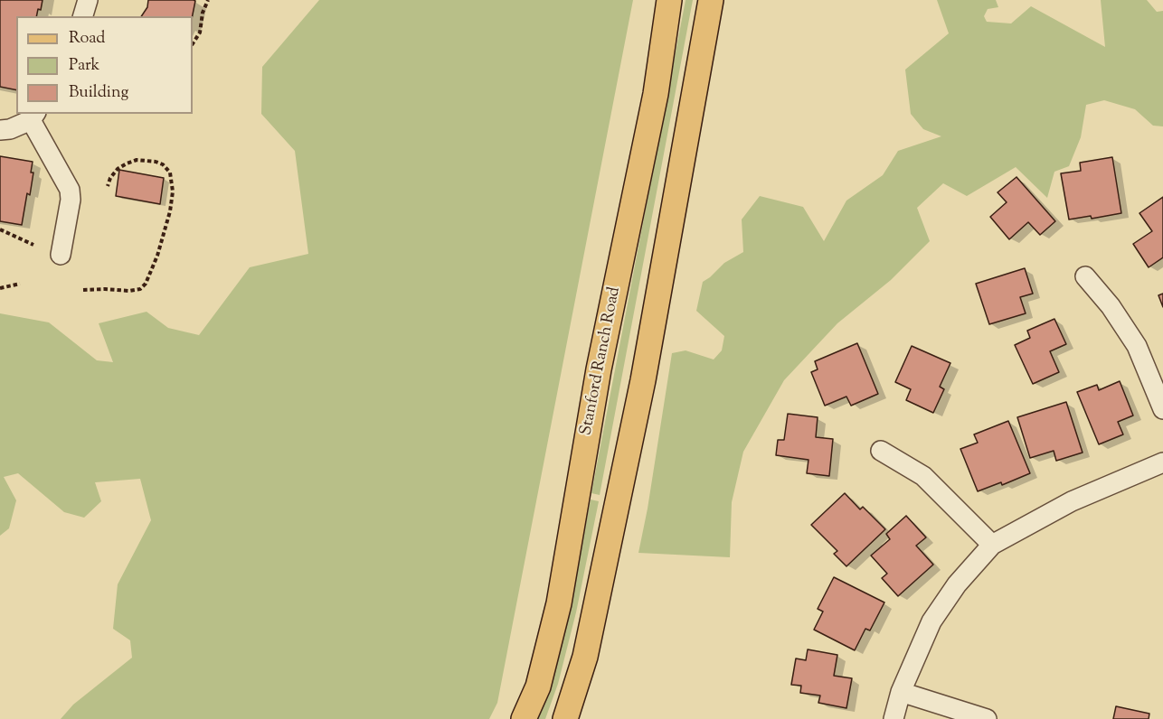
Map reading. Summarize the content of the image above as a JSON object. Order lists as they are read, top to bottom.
{
  "streets": {
    "main road": ["Stanford Ranch Road"]
  },
  "legend": ["Road", "Park", "Building"]
}
